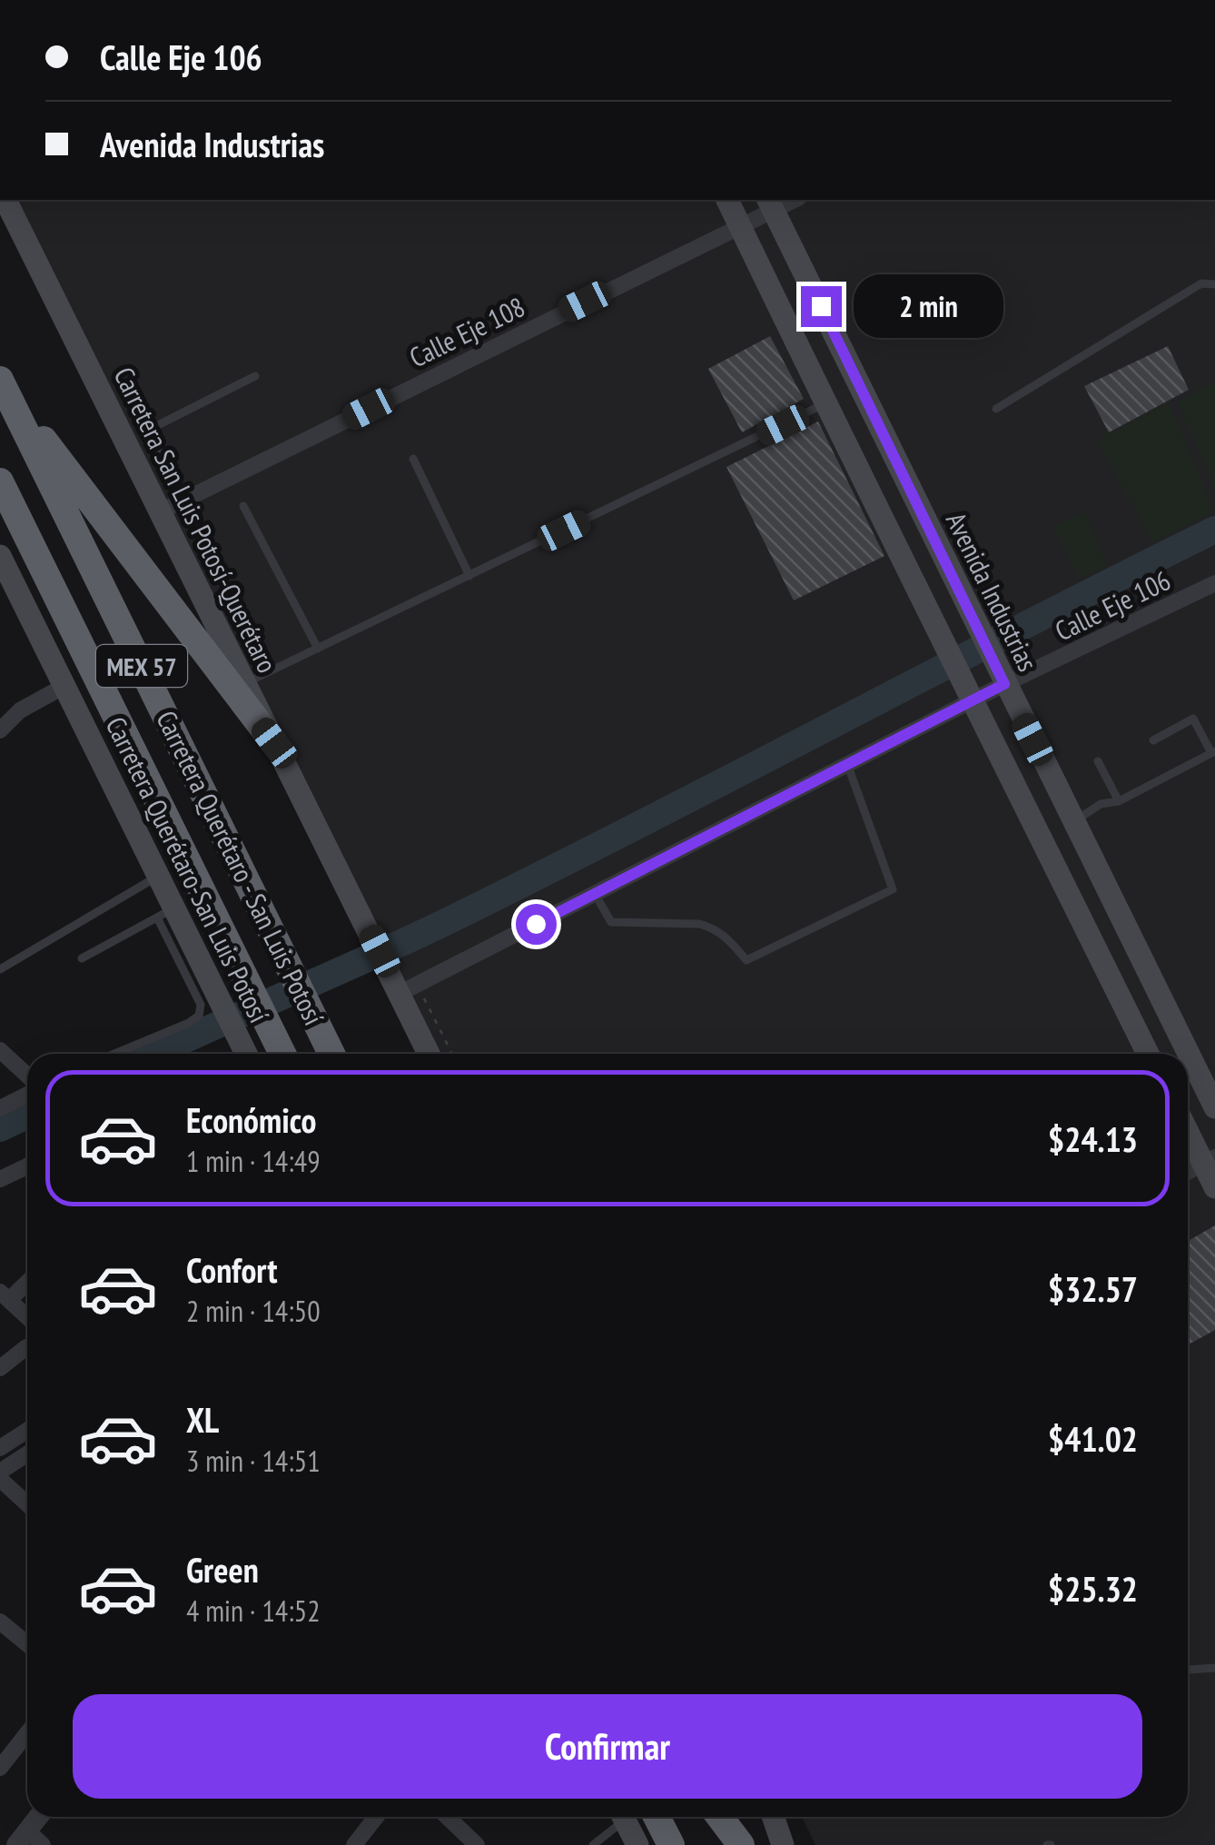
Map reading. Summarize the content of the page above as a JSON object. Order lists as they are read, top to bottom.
{
  "streets": {
    "highway": ["MEX 57", "Carretera Querétaro - San Luis Potosí"],
    "main road": ["Carretera San Luis Potosí-Querétaro", "Avenida Industrias", "Carretera Querétaro-San Luis Potosí"],
    "street": ["Calle Eje 108", "Calle Eje 106"]
  },
  "crossings": [
    ["Calle Eje 108", "Carretera San Luis Potosí-Querétaro"],
    ["Calle Eje 108", "Avenida Industrias"],
    ["Carretera San Luis Potosí-Querétaro", "Calle Eje 106"],
    ["Avenida Industrias", "Calle Eje 106"]
  ],
  "page": {
    "banner": ["Calle Eje 106", "Avenida Industrias"],
    "bubble": "2 min",
    "list": [
      {
        "name": "Económico",
        "note": "1 min · 14:49",
        "value": "$24.13"
      },
      {
        "name": "Confort",
        "note": "2 min · 14:50",
        "value": "$32.57"
      },
      {
        "name": "XL",
        "note": "3 min · 14:51",
        "value": "$41.02"
      },
      {
        "name": "Green",
        "note": "4 min · 14:52",
        "value": "$25.32"
      }
    ],
    "buttons": "Confirmar"
  }
}
